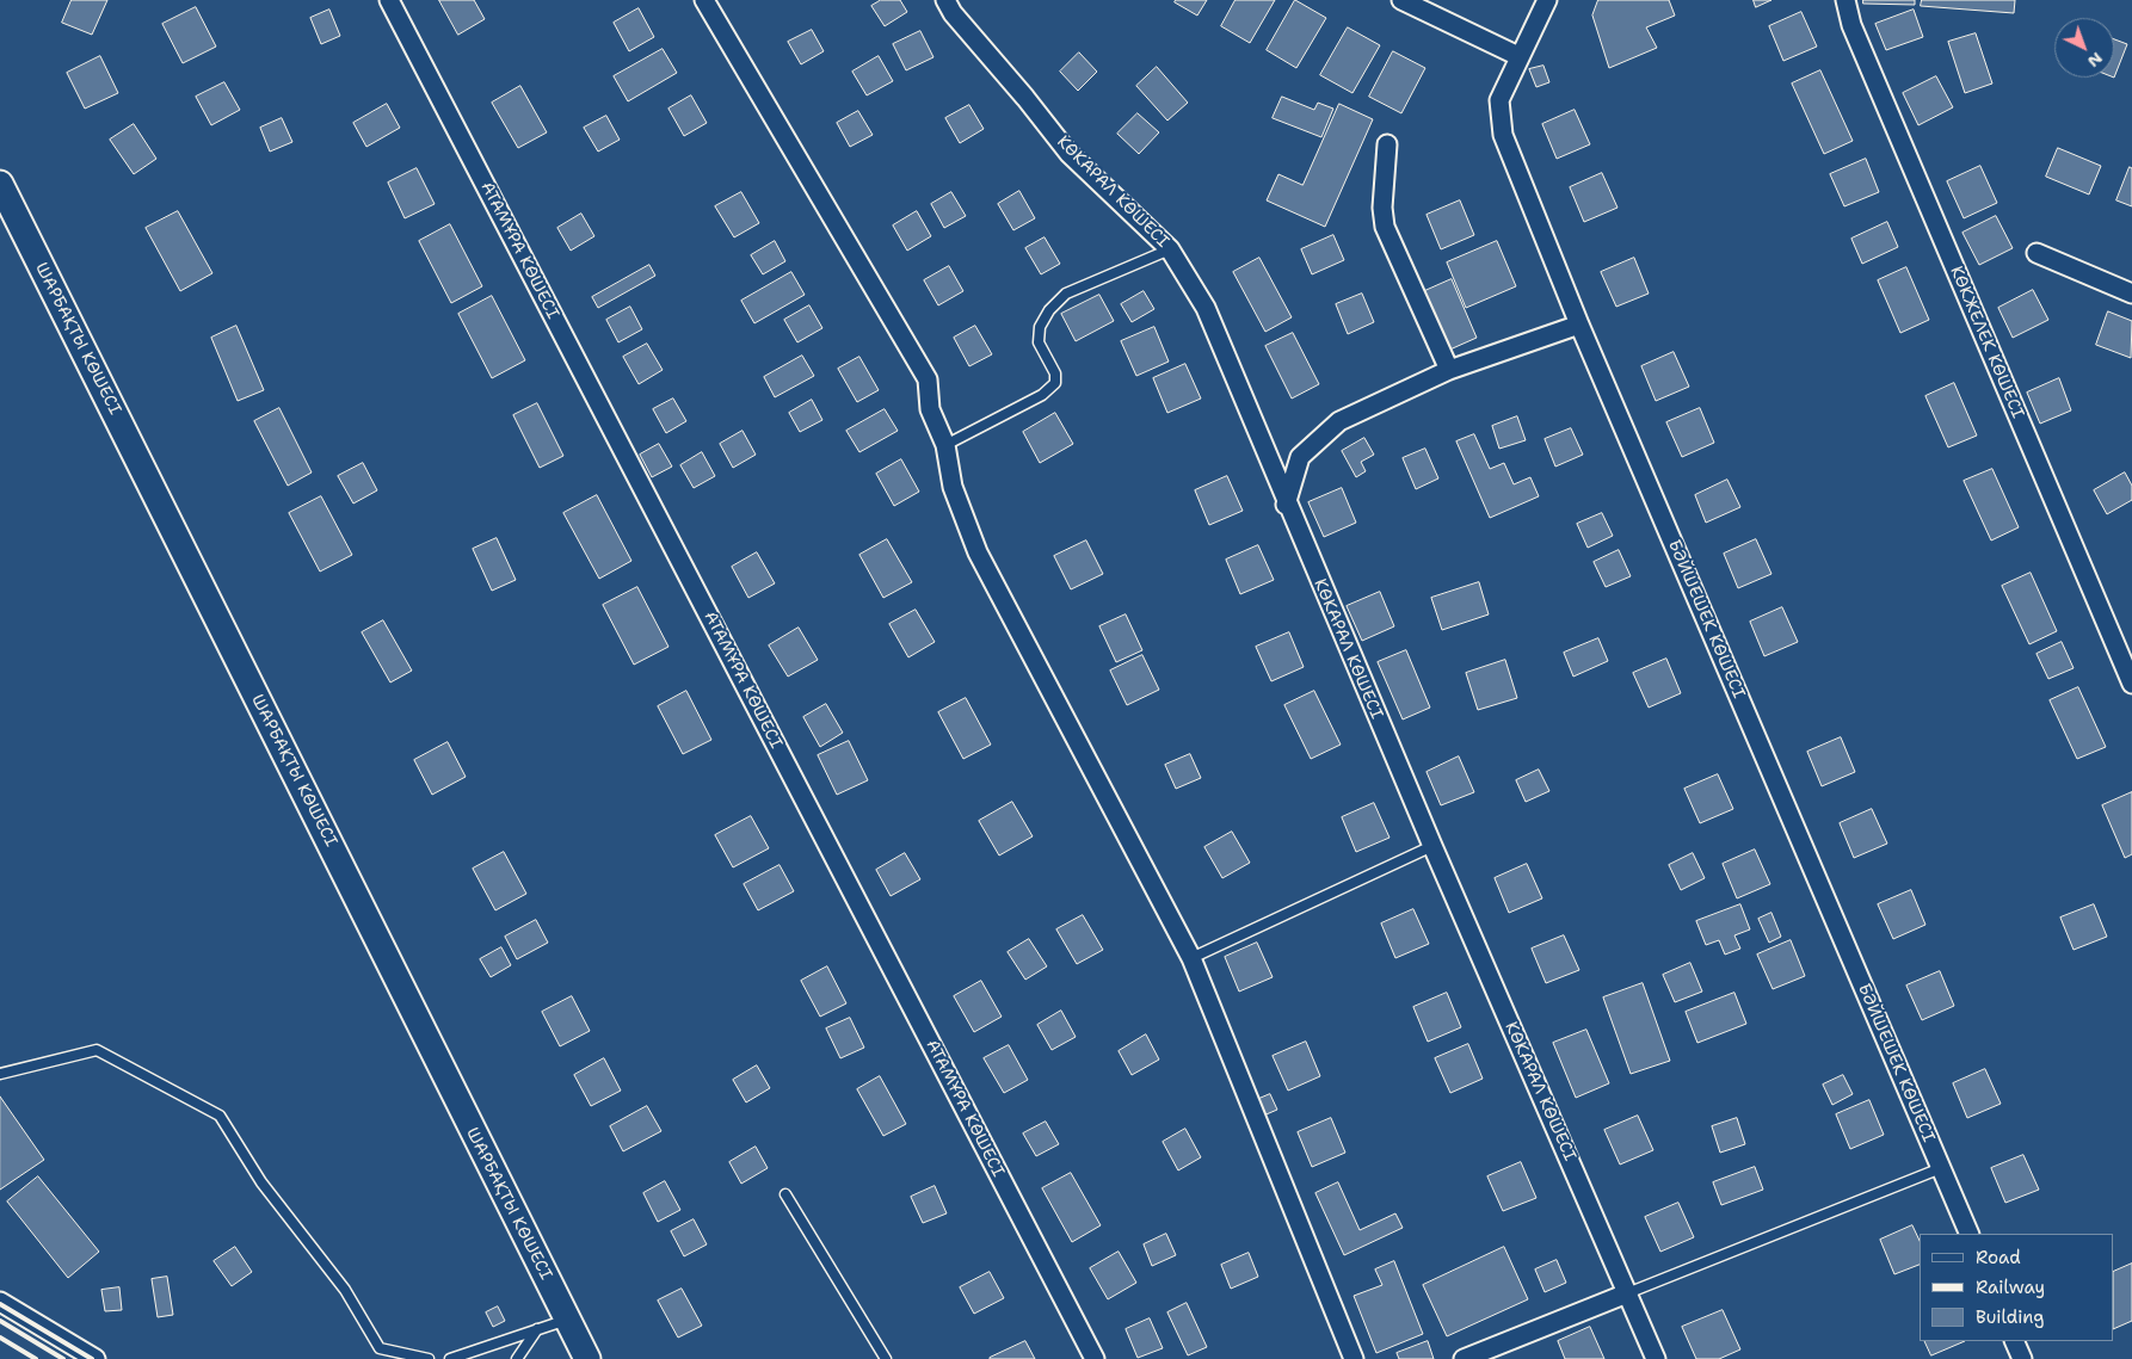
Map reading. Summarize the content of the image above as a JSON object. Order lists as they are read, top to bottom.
{
  "streets": {
    "street": [
      "КӨКАРАЛ КӨШЕСІ",
      "АТАМҰРА КӨШЕСІ",
      "ШАРБАҚТЫ КӨШЕСІ",
      "КӨКЖЕЛЕК КӨШЕСІ",
      "БӘЙШЕШЕК КӨШЕСІ"
    ]
  },
  "legend": ["Road", "Railway", "Building"],
  "north": "bottom right"
}
